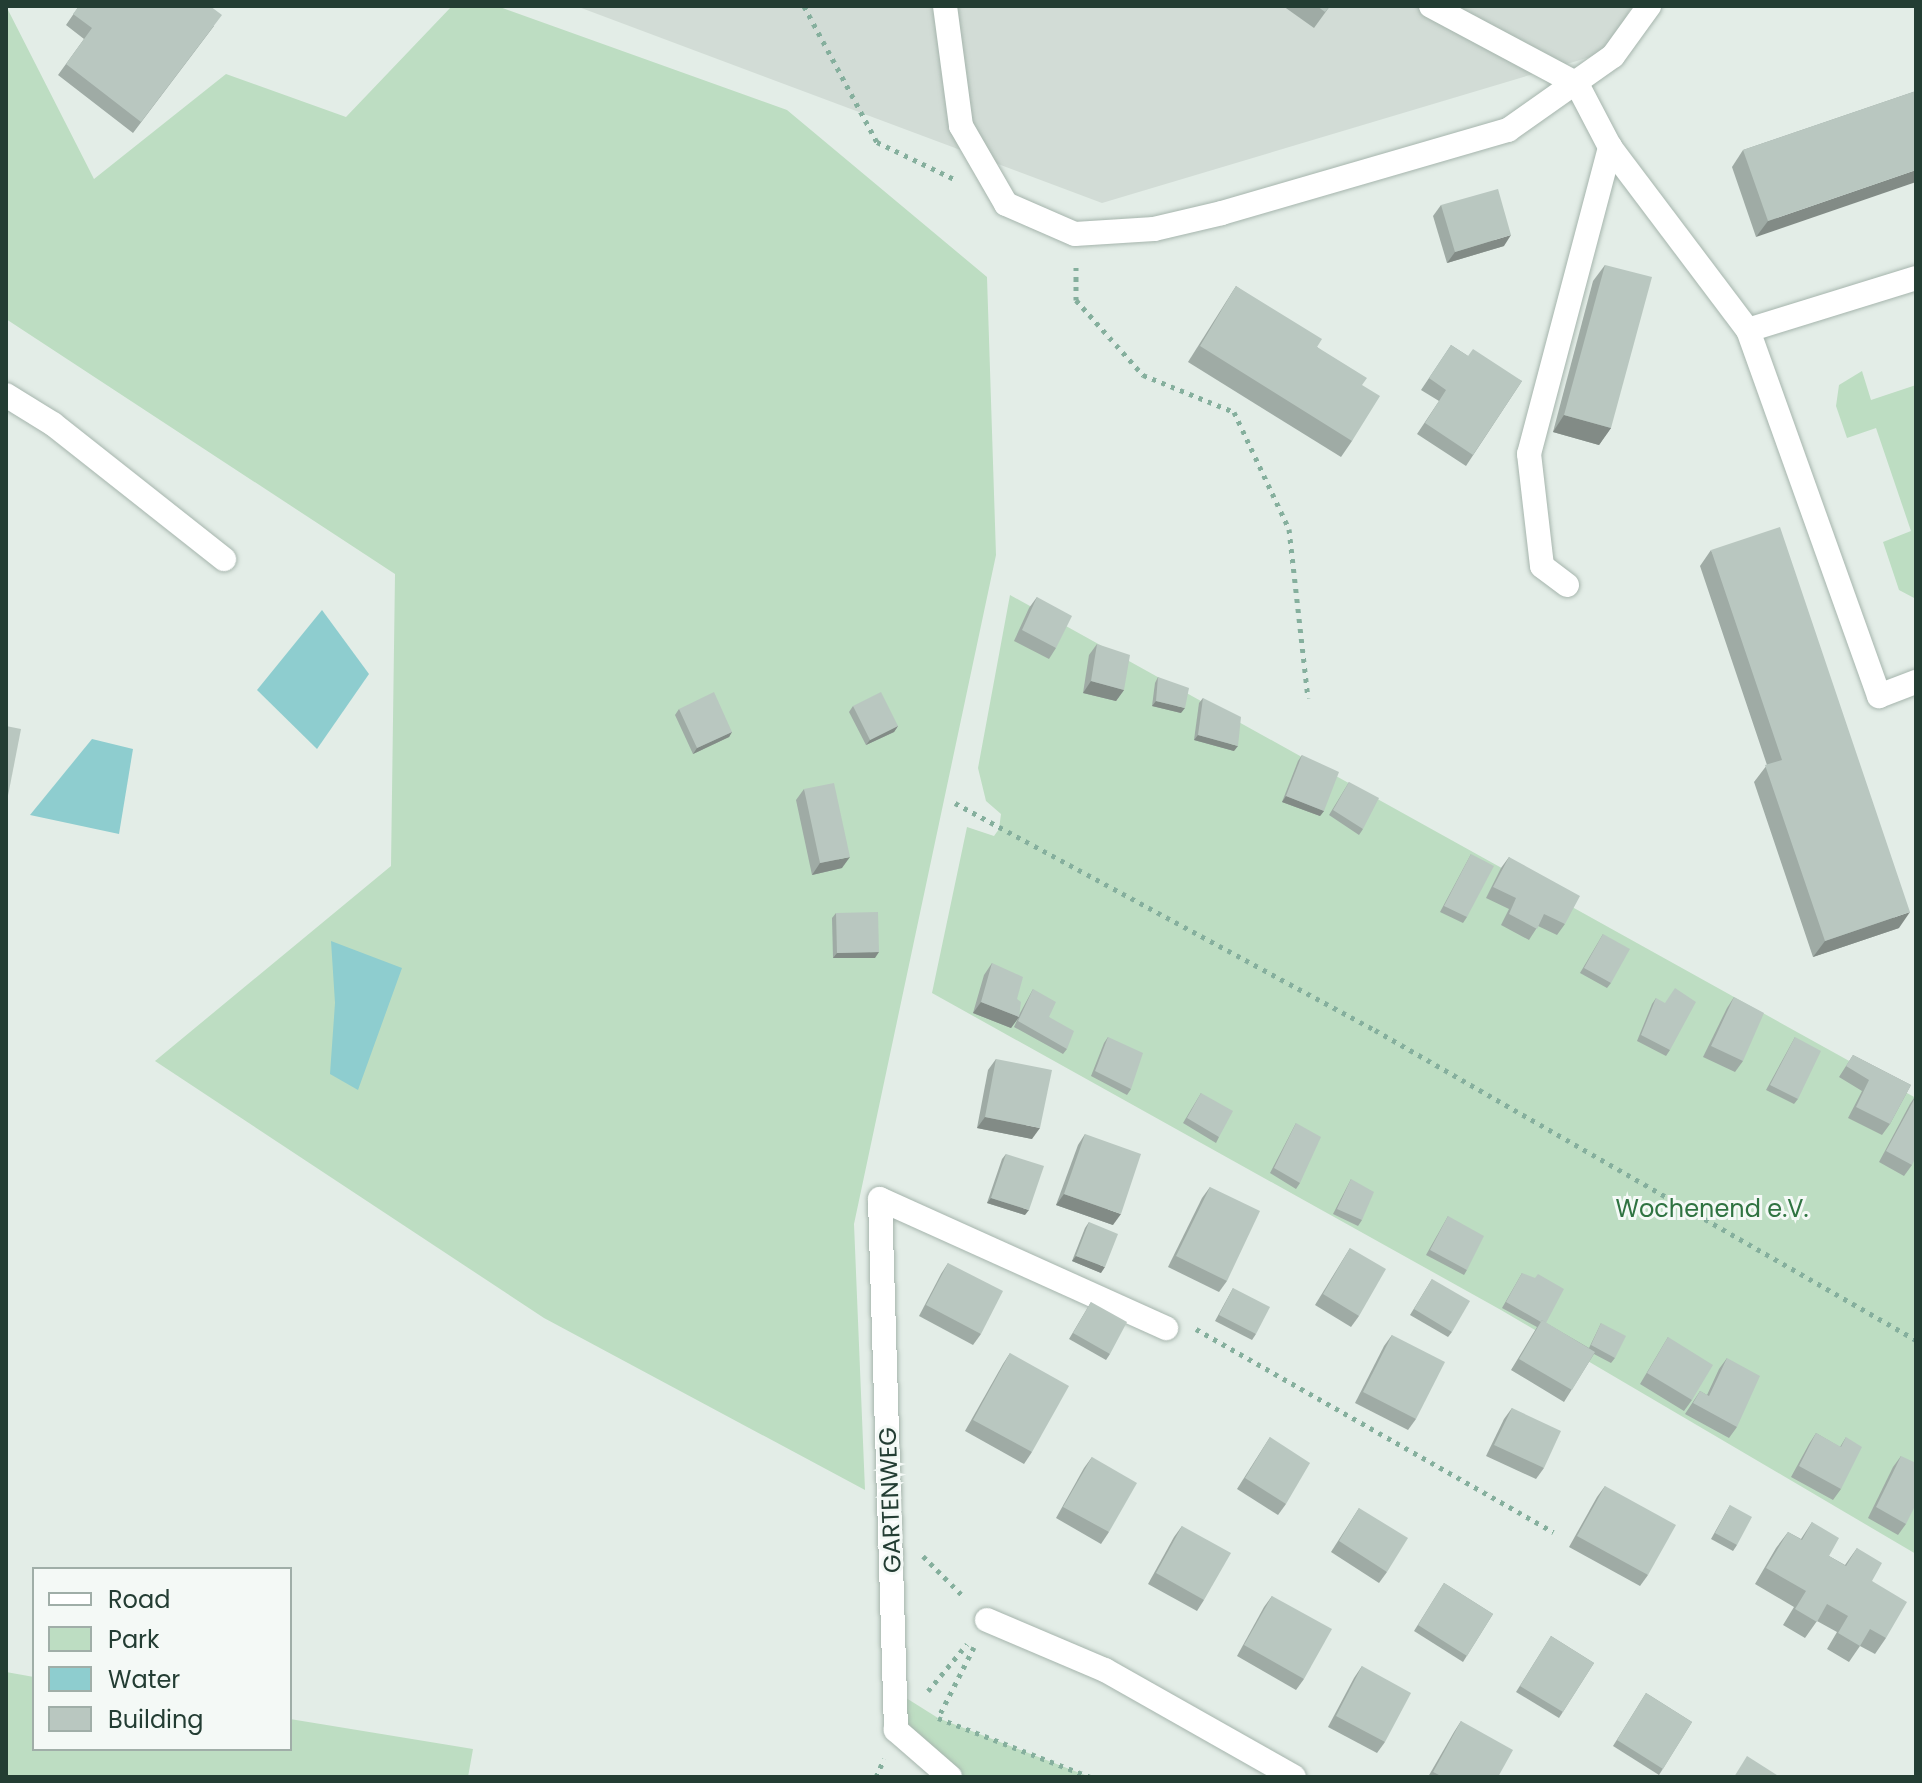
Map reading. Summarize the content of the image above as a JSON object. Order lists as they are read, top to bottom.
{
  "streets": {
    "street": ["GARTENWEG"]
  },
  "parks": ["Wochenend e.V."],
  "legend": [
    "Road",
    "Park",
    "Water",
    "Building"
  ]
}
